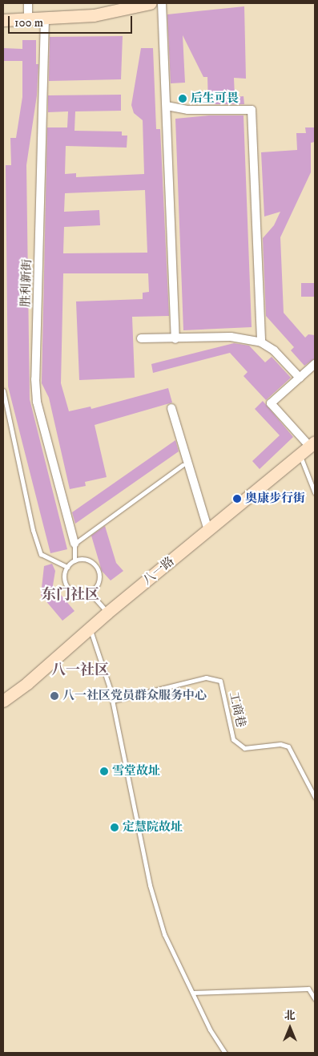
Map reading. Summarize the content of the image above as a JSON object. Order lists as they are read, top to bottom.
{
  "streets": {
    "main road": ["八一路"],
    "street": ["胜利新街"],
    "lane": ["工商巷"]
  },
  "districts": ["东门社区", "八一社区"],
  "places": [
    "后生可畏",
    "奥康步行街",
    "八一社区党员群众服务中心",
    "雪堂故址",
    "定慧院故址"
  ],
  "scale_bar": "100 m",
  "north": "top"
}
